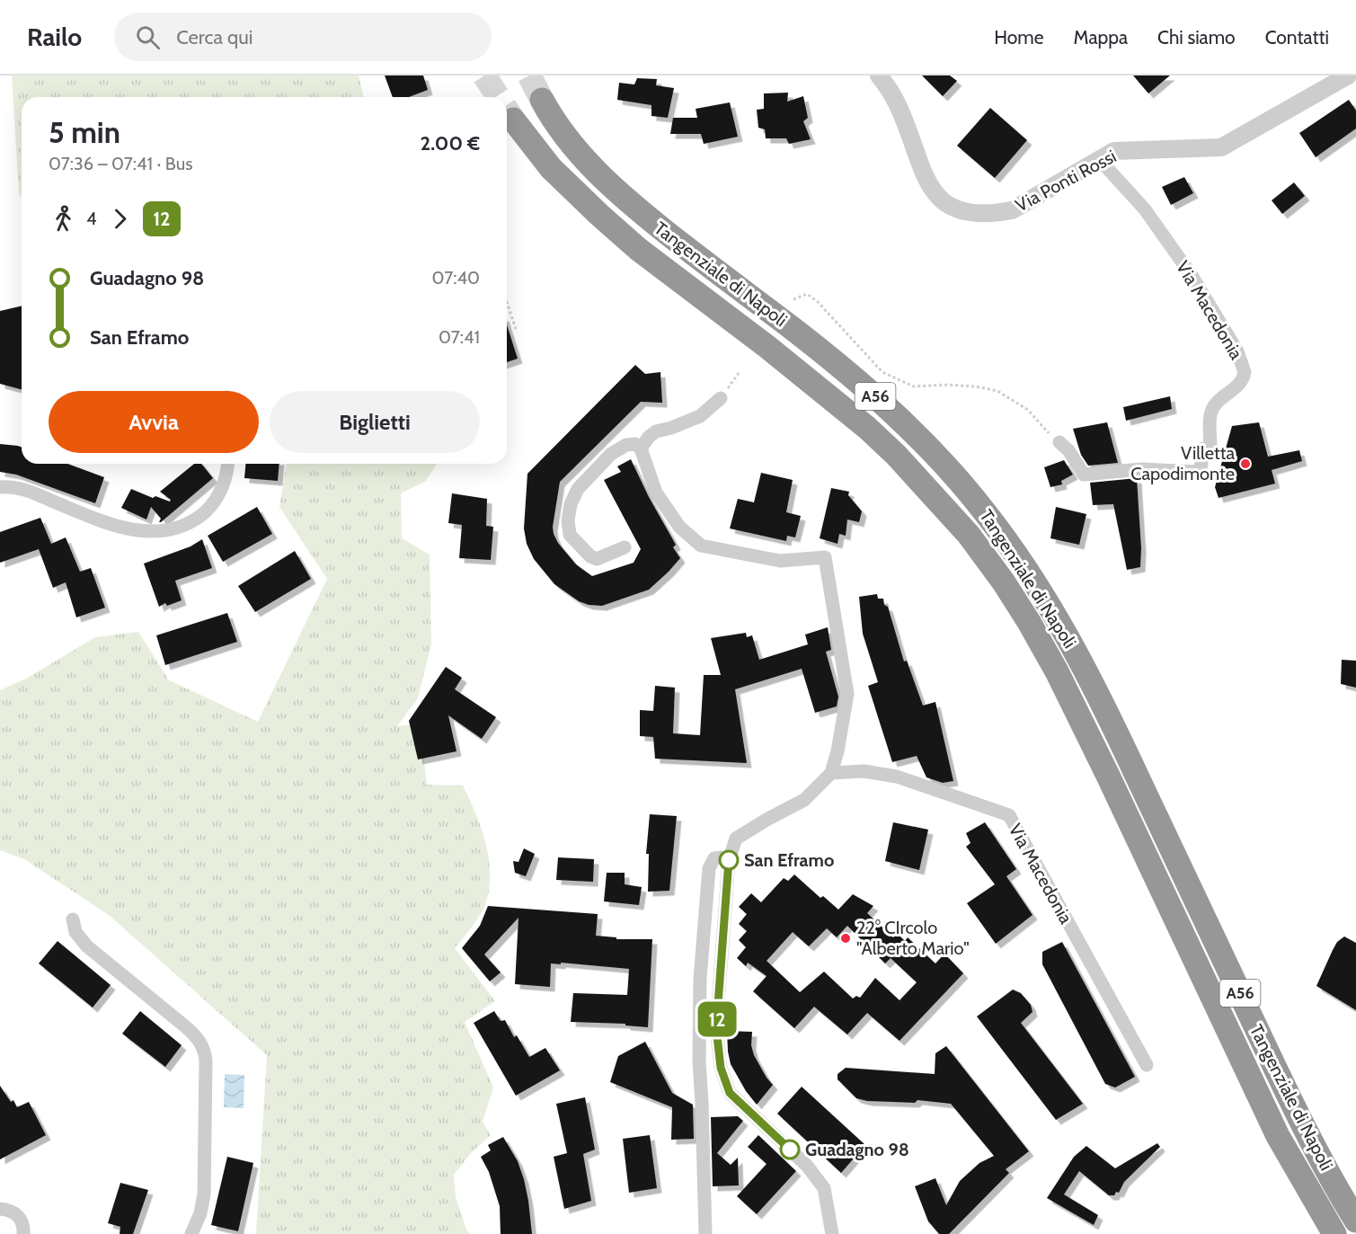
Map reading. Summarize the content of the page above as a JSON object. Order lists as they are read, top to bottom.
{
  "streets": {
    "highway": ["Tangenziale di Napoli", "A56"],
    "street": ["Via Ponti Rossi", "Via Macedonia"]
  },
  "crossings": [
    ["Via Ponti Rossi", "Via Macedonia"]
  ],
  "places": [
    "Villetta Capodimonte",
    "San Eframo",
    "22° CIrcolo \"Alberto Mario\"",
    "Guadagno 98"
  ],
  "lines": ["bus line 12"],
  "page": {
    "header": "Railo",
    "search": "Cerca qui",
    "nav": [
      "Home",
      "Mappa",
      "Chi siamo",
      "Contatti"
    ],
    "on_map": "12",
    "heading": ["5 min", "07:36 – 07:41 · Bus", "2.00 €"],
    "legs": ["4", "12"],
    "list": [
      {
        "name": "Guadagno 98",
        "value": "07:40"
      },
      {
        "name": "San Eframo",
        "value": "07:41"
      }
    ],
    "buttons": ["Avvia", "Biglietti"]
  }
}
